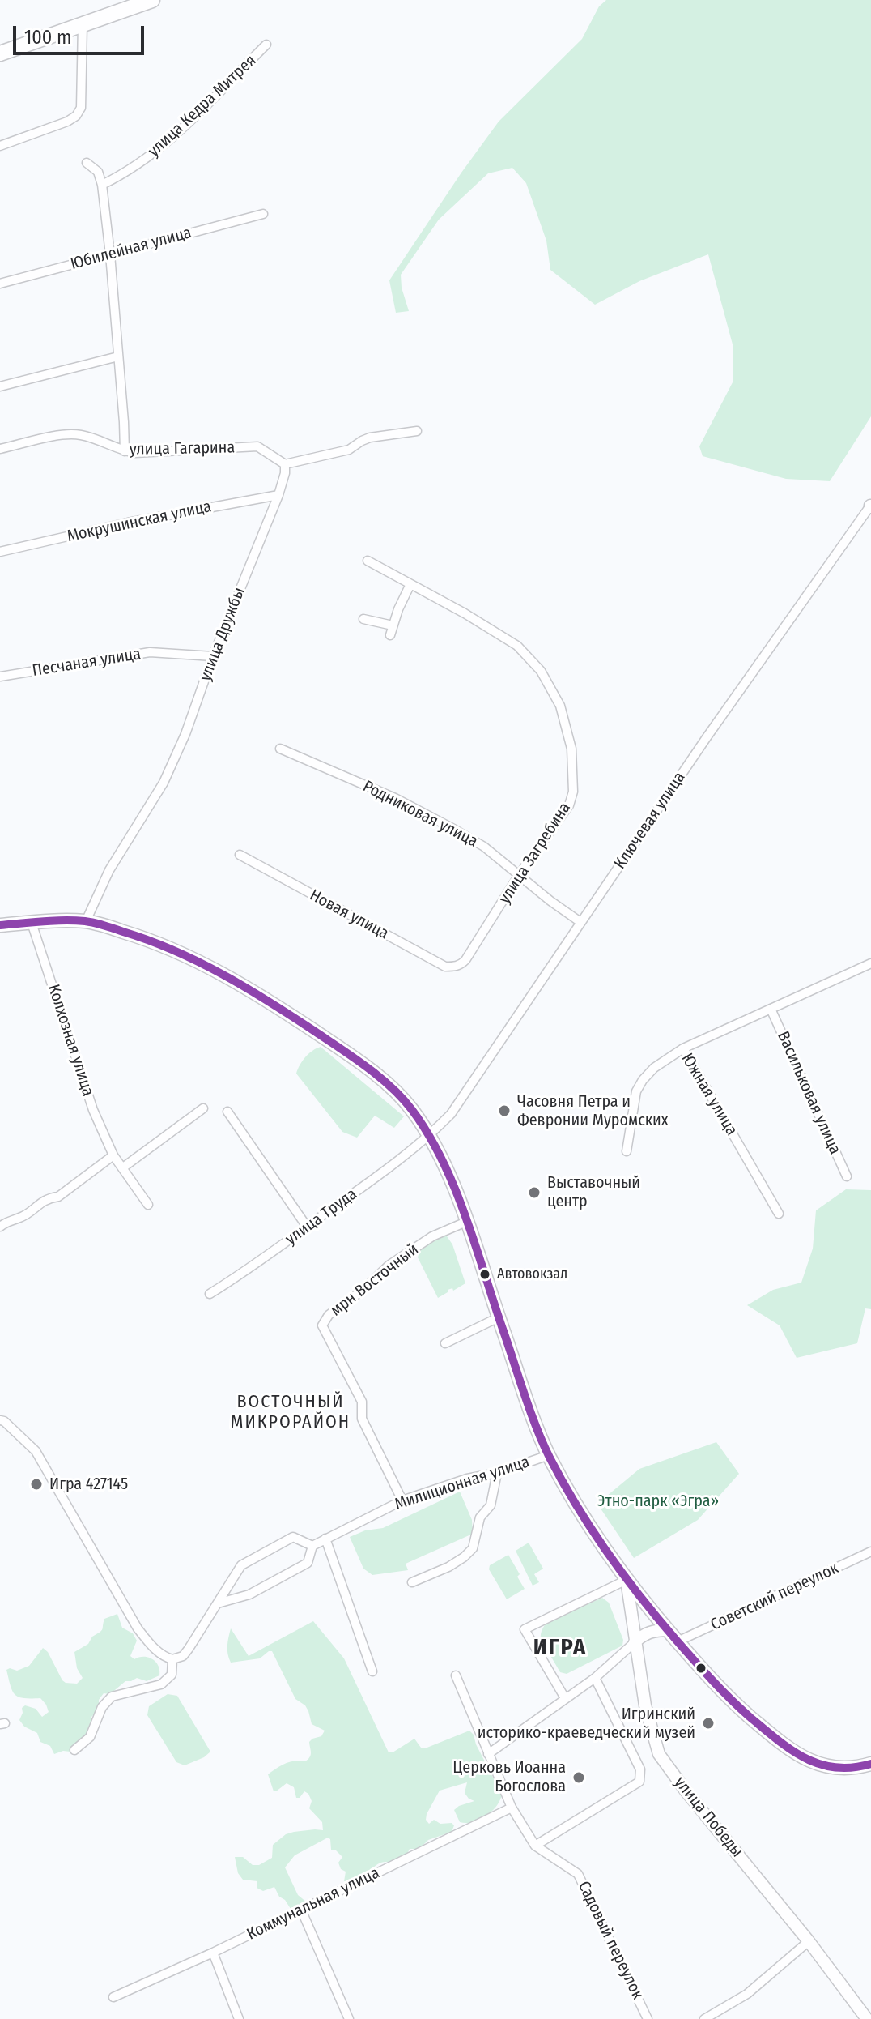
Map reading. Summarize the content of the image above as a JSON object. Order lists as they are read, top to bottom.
{
  "streets": {
    "main road": ["улица Победы"],
    "street": [
      "улица Кедра Митрея",
      "Юбилейная улица",
      "улица Гагарина",
      "Мокрушинская улица",
      "улица Дружбы",
      "Песчаная улица",
      "Родниковая улица",
      "Ключевая улица",
      "улица Загребина",
      "Новая улица",
      "Колхозная улица",
      "Васильковая улица",
      "Южная улица",
      "улица Труда",
      "мрн Восточный",
      "Милиционная улица",
      "Советский переулок",
      "Коммунальная улица",
      "Садовый переулок"
    ]
  },
  "crossings": [
    ["улица Гагарина", "улица Дружбы"],
    ["Мокрушинская улица", "улица Дружбы"],
    ["улица Дружбы", "Песчаная улица"],
    ["Родниковая улица", "Ключевая улица"],
    ["Родниковая улица", "улица Загребина"],
    ["Ключевая улица", "улица Труда"],
    ["улица Загребина", "Новая улица"],
    ["мрн Восточный", "Милиционная улица"]
  ],
  "districts": ["ВОСТОЧНЫЙ МИКРОРАЙОН", "ИГРА"],
  "parks": ["Этно-парк «Эгра»"],
  "places": [
    "Часовня Петра и Февронии Муромских",
    "Выставочный центр",
    "Автовокзал",
    "Игра 427145",
    "Игринский историко-краеведческий музей",
    "Церковь Иоанна Богослова"
  ],
  "scale_bar": "100 m"
}
